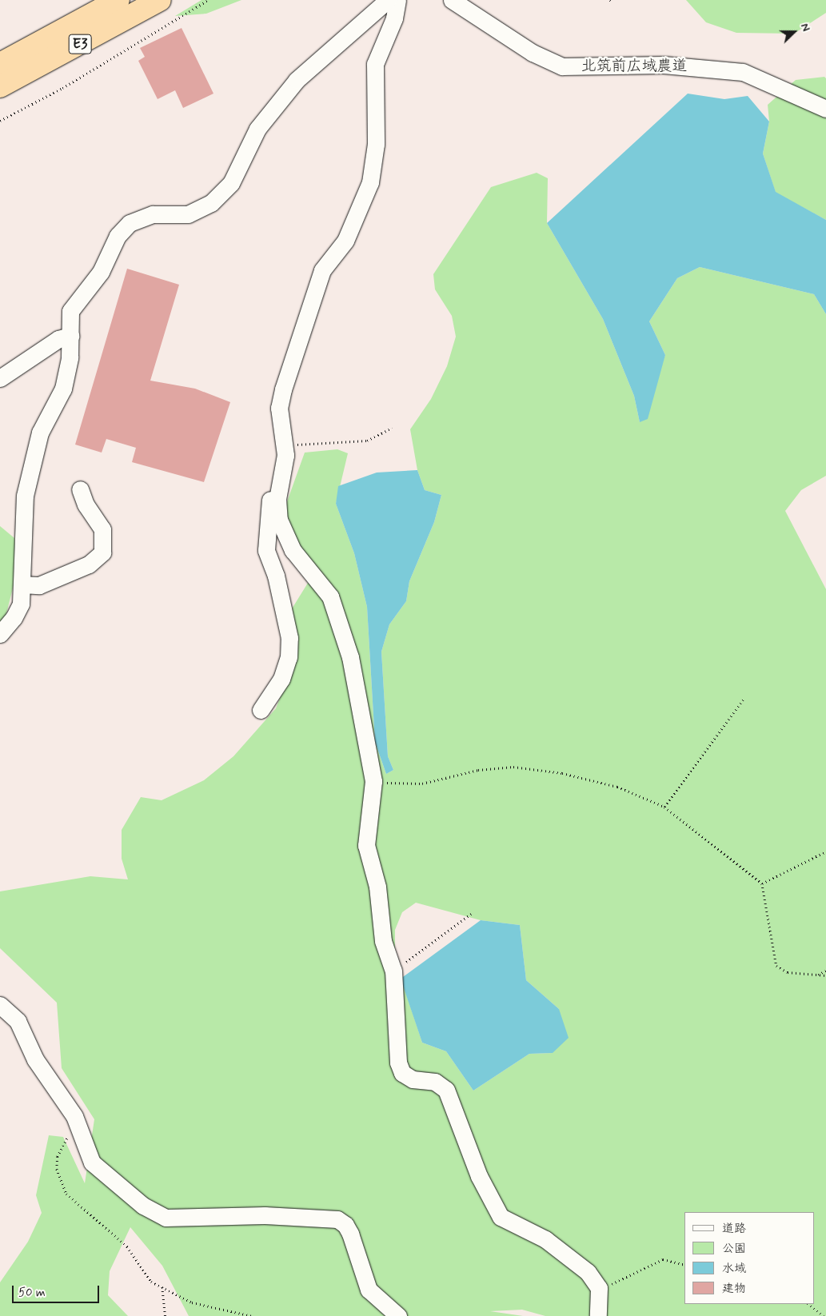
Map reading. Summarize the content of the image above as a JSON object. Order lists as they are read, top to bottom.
{
  "streets": {
    "highway": ["E3"],
    "street": ["北筑前広域農道"]
  },
  "legend": [
    "道路",
    "公園",
    "水域",
    "建物"
  ],
  "scale_bar": "50 m",
  "north": "right"
}
